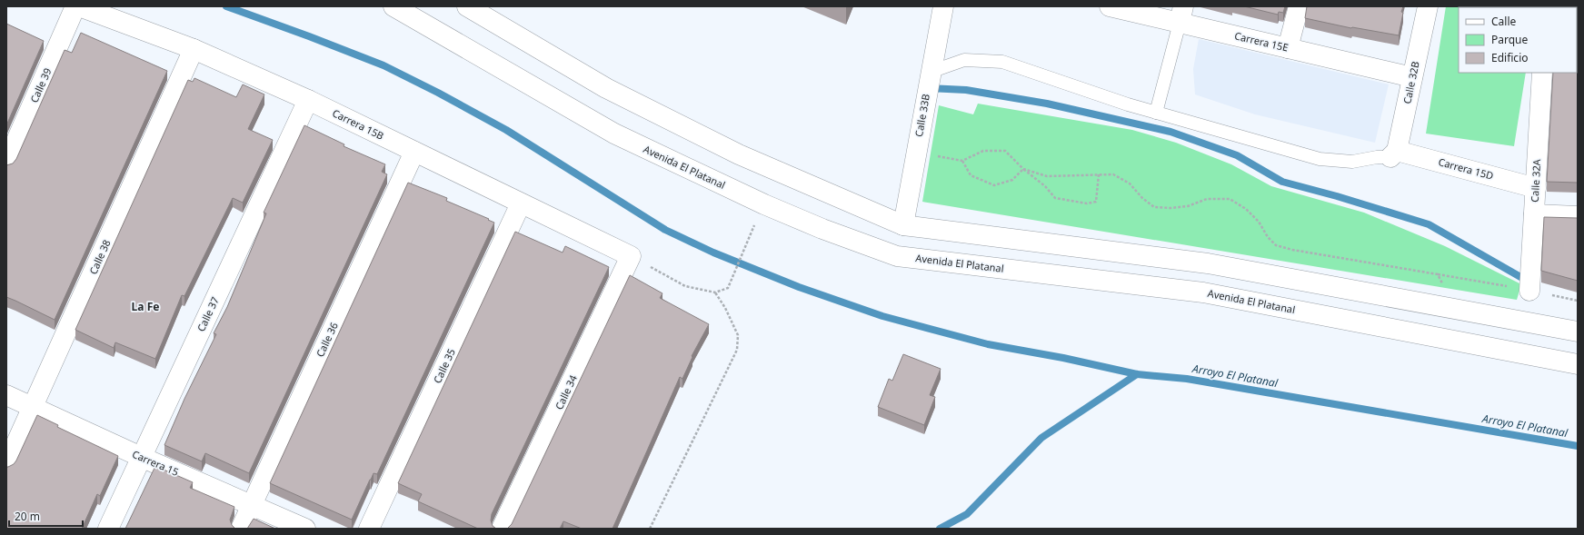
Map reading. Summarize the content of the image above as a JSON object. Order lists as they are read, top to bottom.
{
  "streets": {
    "street": [
      "Carrera 15E",
      "Calle 32B",
      "Calle 39",
      "Calle 33B",
      "Carrera 15B",
      "Avenida El Platanal",
      "Carrera 15D",
      "Calle 32A",
      "Calle 38",
      "Calle 37",
      "Calle 36",
      "Calle 35",
      "Calle 34",
      "Carrera 15"
    ]
  },
  "crossings": [
    ["Carrera 15E", "Calle 32B"],
    ["Calle 32B", "Carrera 15D"],
    ["Carrera 15B", "Calle 38"],
    ["Carrera 15B", "Calle 37"],
    ["Carrera 15B", "Calle 36"],
    ["Carrera 15B", "Calle 35"],
    ["Carrera 15B", "Calle 34"],
    ["Carrera 15D", "Calle 32A"],
    ["Calle 38", "Carrera 15"],
    ["Calle 37", "Carrera 15"],
    ["Calle 36", "Carrera 15"]
  ],
  "districts": ["La Fe"],
  "water": ["Arroyo El Platanal"],
  "legend": ["Calle", "Parque", "Edificio"],
  "scale_bar": "20 m"
}
